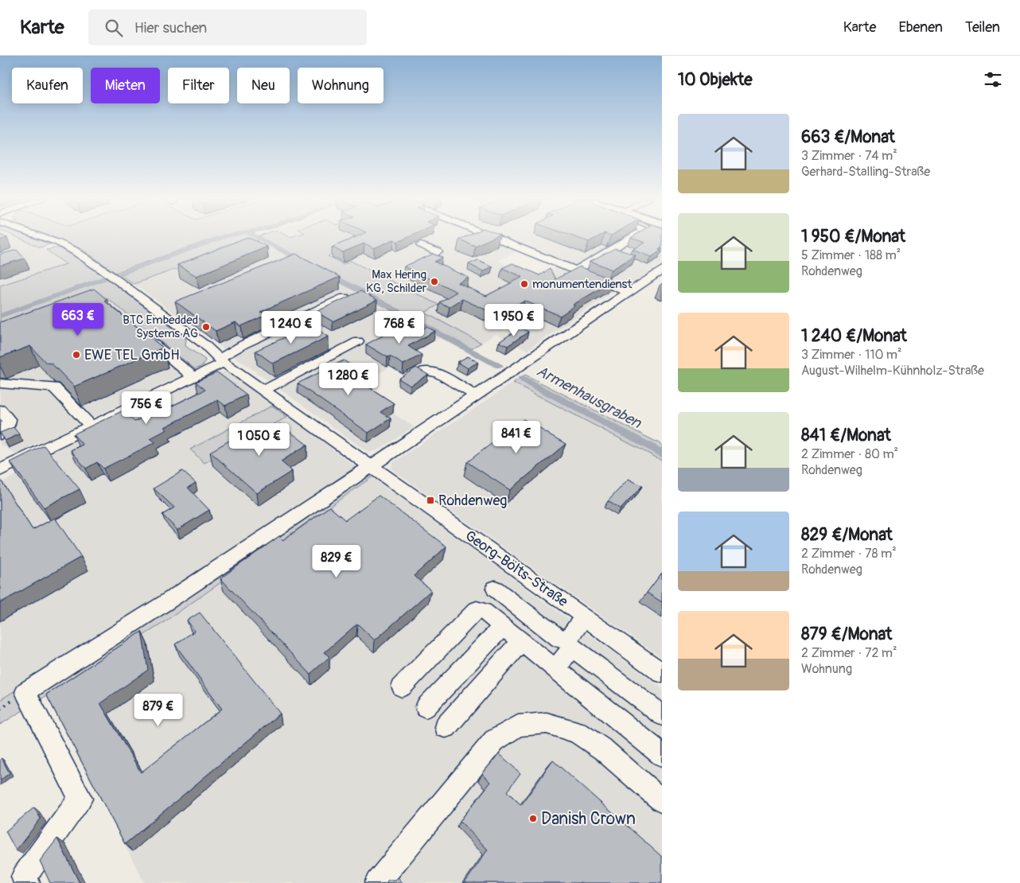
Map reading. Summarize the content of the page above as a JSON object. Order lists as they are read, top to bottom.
{
  "streets": {
    "street": ["Georg-Bölts-Straße"]
  },
  "water": ["Armenhausgraben"],
  "places": {
    "other": [
      "Max Hering KG, Schilder",
      "monumentendienst",
      "BTC Embedded Systems AG",
      "EWE TEL GmbH",
      "Danish Crown"
    ],
    "transit": ["Rohdenweg"]
  },
  "page": {
    "header": "Karte",
    "search": "Hier suchen",
    "nav": ["Karte", "Ebenen", "Teilen"],
    "heading": "10 Objekte",
    "chip": [
      "Kaufen",
      "Mieten",
      "Filter",
      "Neu",
      "Wohnung"
    ],
    "list": [
      {
        "name": "663 €/Monat",
        "note": "3 Zimmer · 74 m² · Gerhard-Stalling-Straße"
      },
      {
        "name": "1 950 €/Monat",
        "note": "5 Zimmer · 188 m² · Rohdenweg"
      },
      {
        "name": "1 240 €/Monat",
        "note": "3 Zimmer · 110 m² · August-Wilhelm-Kühnholz-Straße"
      },
      {
        "name": "841 €/Monat",
        "note": "2 Zimmer · 80 m² · Rohdenweg"
      },
      {
        "name": "829 €/Monat",
        "note": "2 Zimmer · 78 m² · Rohdenweg"
      },
      {
        "name": "879 €/Monat",
        "note": "2 Zimmer · 72 m² · Wohnung"
      }
    ],
    "price": [
      "663 €",
      "1 950 €",
      "1 240 €",
      "768 €",
      "1 280 €",
      "756 €",
      "841 €",
      "1 050 €",
      "829 €",
      "879 €"
    ]
  }
}
